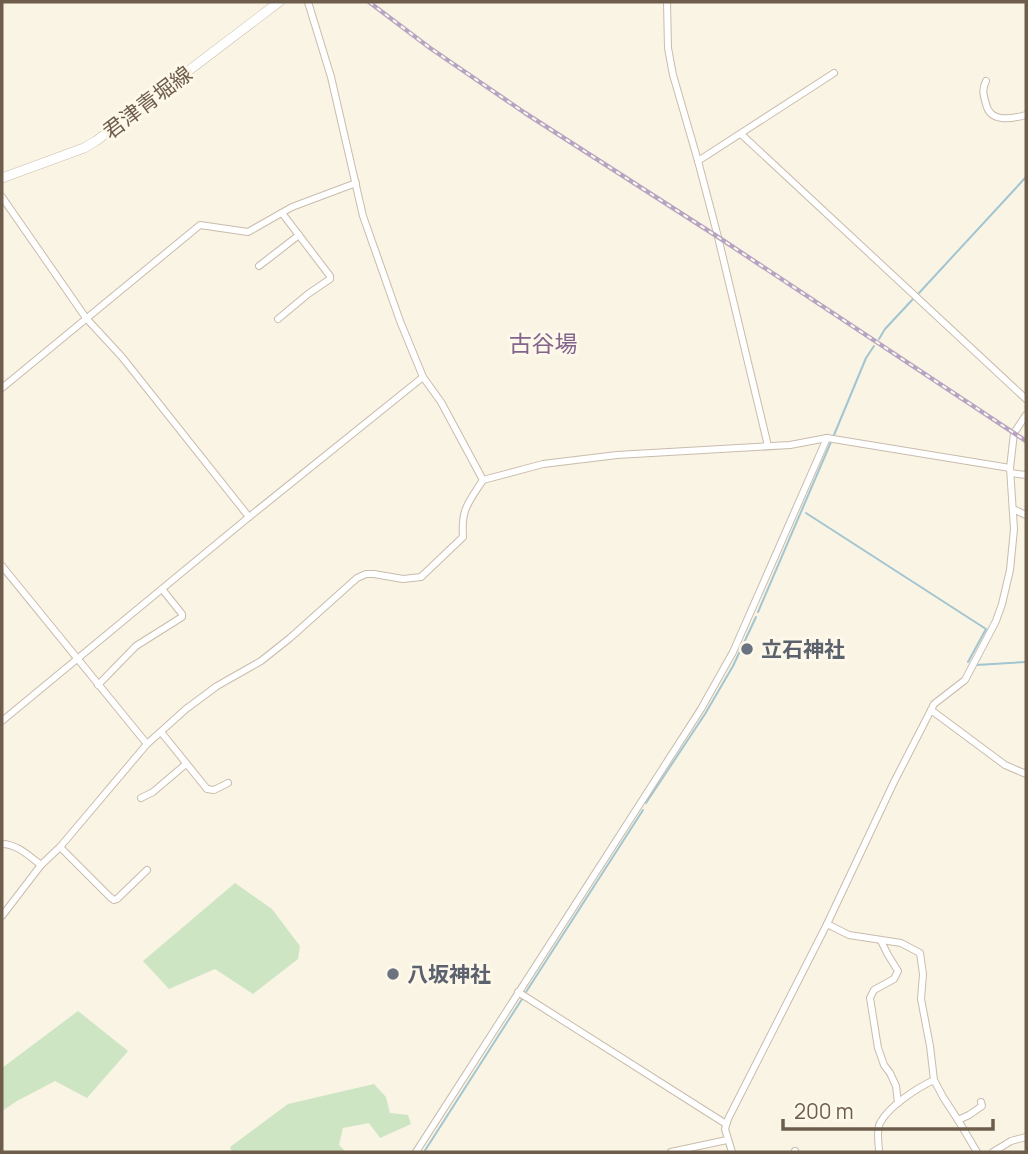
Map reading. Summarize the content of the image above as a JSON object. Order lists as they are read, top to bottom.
{
  "streets": {
    "main road": ["君津青堀線"]
  },
  "districts": ["古谷場"],
  "places": ["立石神社", "八坂神社"],
  "scale_bar": "200 m"
}
